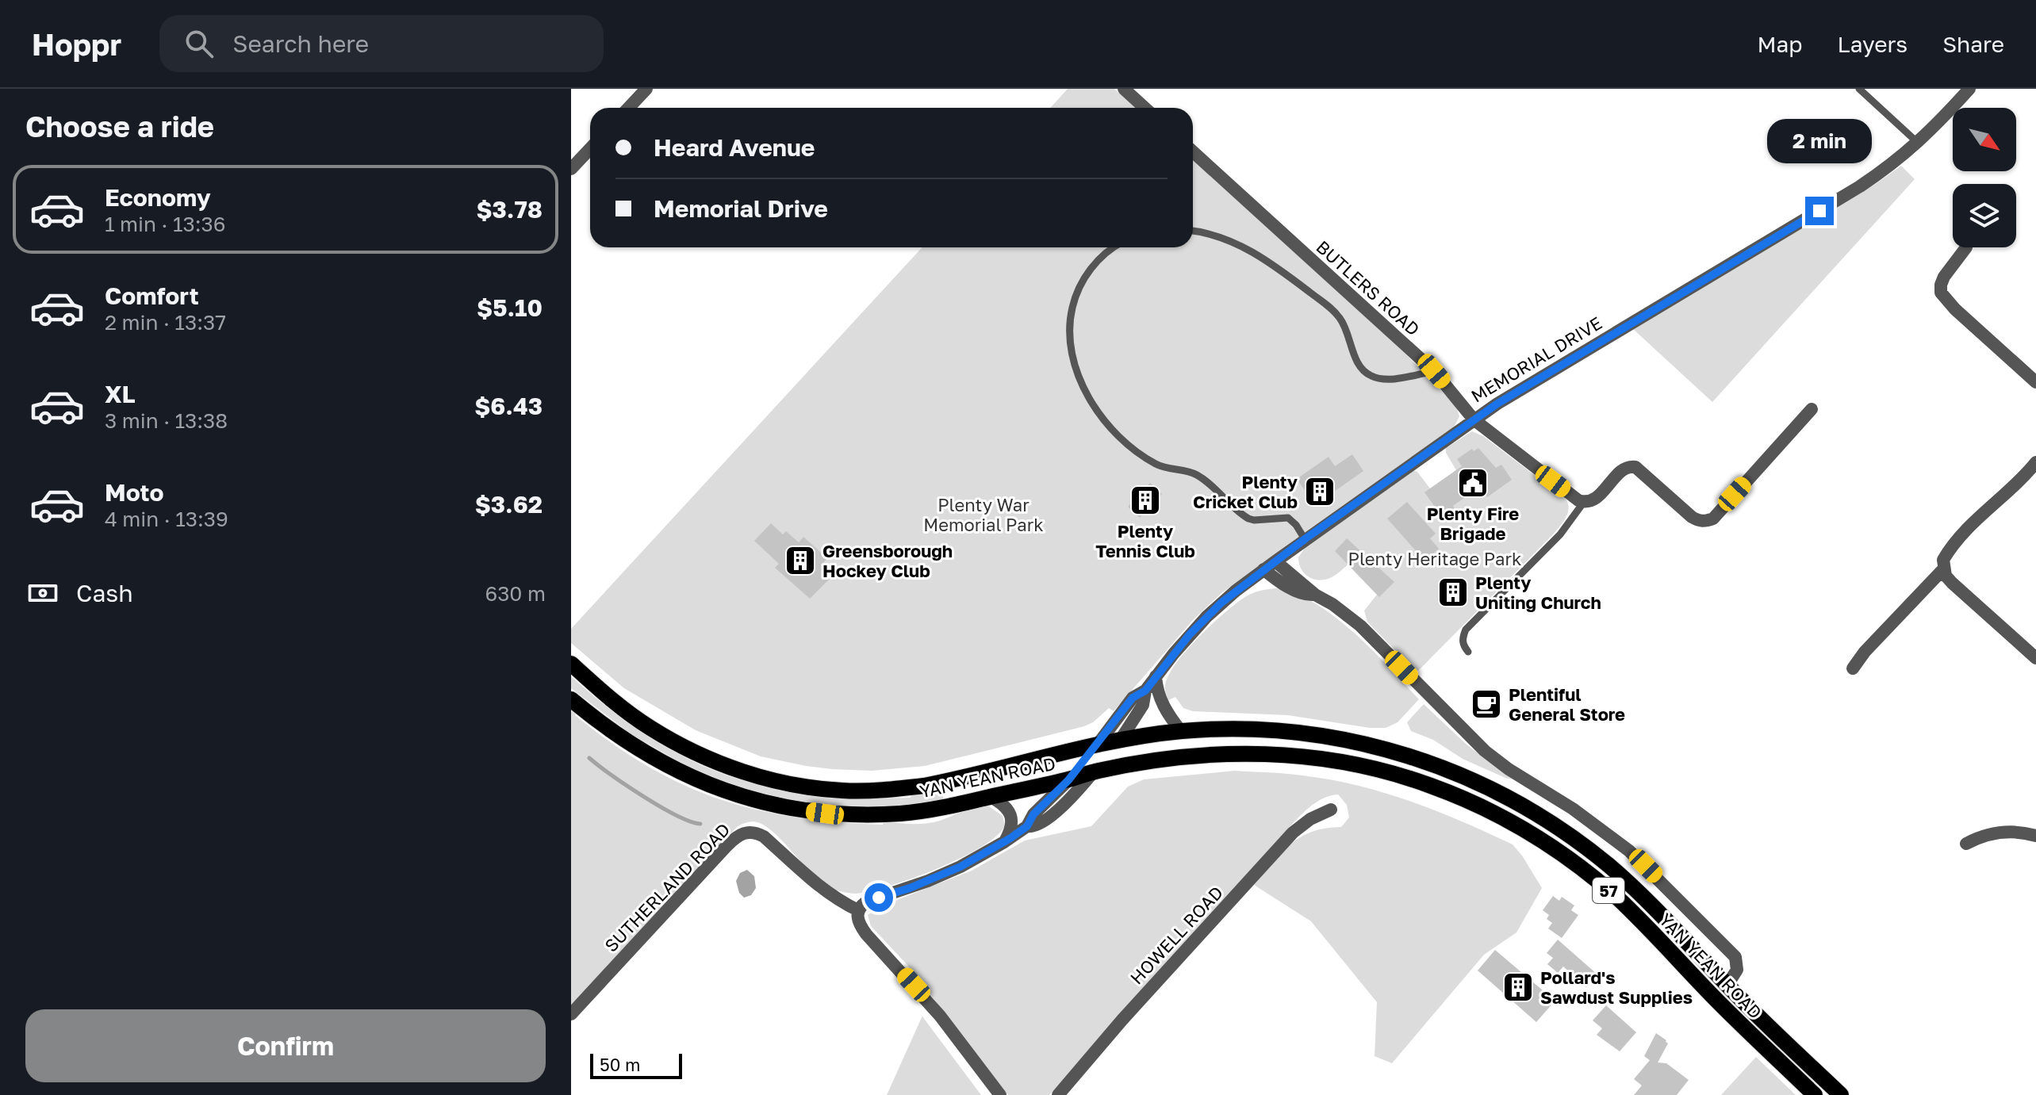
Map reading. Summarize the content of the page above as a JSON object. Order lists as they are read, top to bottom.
{
  "streets": {
    "main road": ["MEMORIAL DRIVE", "YAN YEAN ROAD", "57"],
    "street": ["BUTLERS ROAD", "SUTHERLAND ROAD", "HOWELL ROAD"]
  },
  "crossings": [
    ["BUTLERS ROAD", "MEMORIAL DRIVE"],
    ["MEMORIAL DRIVE", "YAN YEAN ROAD"]
  ],
  "parks": ["Plenty War Memorial Park", "Plenty Heritage Park"],
  "places": {
    "public building": ["Plenty Fire Brigade"],
    "building": [
      "Plenty Cricket Club",
      "Plenty Tennis Club",
      "Greensborough Hockey Club",
      "Plenty Uniting Church",
      "Pollard's Sawdust Supplies"
    ],
    "cafe": ["Plentiful General Store"]
  },
  "scale_bar": "50 m",
  "north": "bottom right",
  "page": {
    "header": "Hoppr",
    "search": "Search here",
    "nav": ["Map", "Layers", "Share"],
    "heading": "Choose a ride",
    "banner": ["Heard Avenue", "Memorial Drive"],
    "bubble": "2 min",
    "list": [
      {
        "name": "Economy",
        "note": "1 min · 13:36",
        "value": "$3.78"
      },
      {
        "name": "Comfort",
        "note": "2 min · 13:37",
        "value": "$5.10"
      },
      {
        "name": "XL",
        "note": "3 min · 13:38",
        "value": "$6.43"
      },
      {
        "name": "Moto",
        "note": "4 min · 13:39",
        "value": "$3.62"
      }
    ],
    "pay": ["Cash", "630 m"],
    "buttons": "Confirm",
    "scale": "50 m"
  }
}
